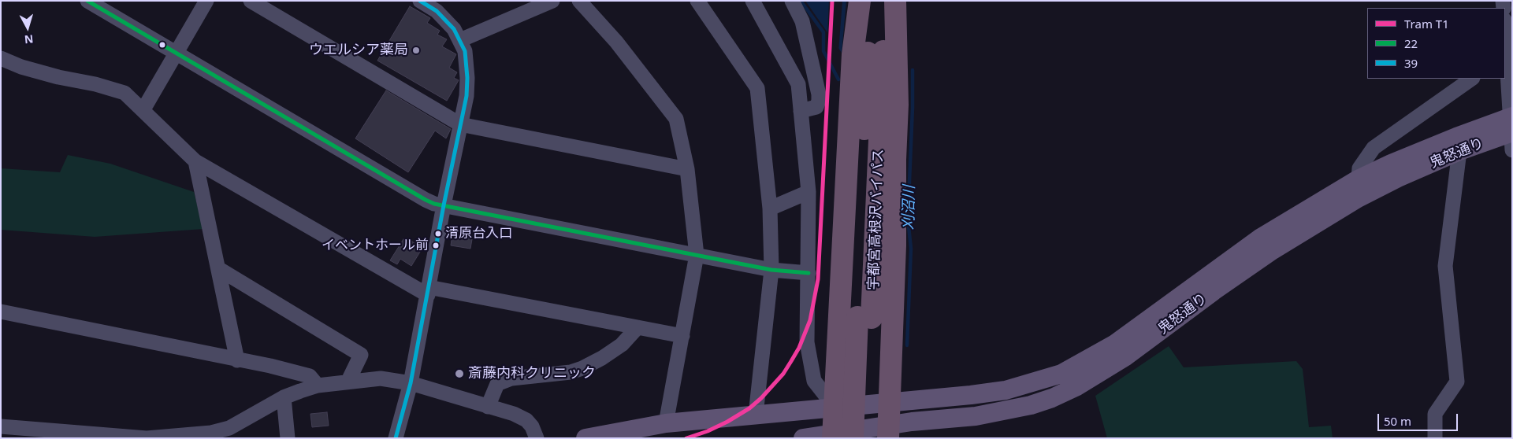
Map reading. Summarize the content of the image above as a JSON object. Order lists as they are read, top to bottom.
{
  "streets": {
    "highway": ["宇都宮高根沢バイパス"],
    "main road": ["鬼怒通り"]
  },
  "crossings": [
    ["鬼怒通り", "宇都宮高根沢バイパス"]
  ],
  "water": ["刈沼川"],
  "places": [
    "ウエルシア薬局",
    "清原台入口",
    "イベントホール前",
    "斎藤内科クリニック"
  ],
  "lines": ["tram line T1", "transit line 22", "transit line 39"],
  "legend": ["Tram T1", "22", "39"],
  "scale_bar": "50 m",
  "north": "bottom"
}
